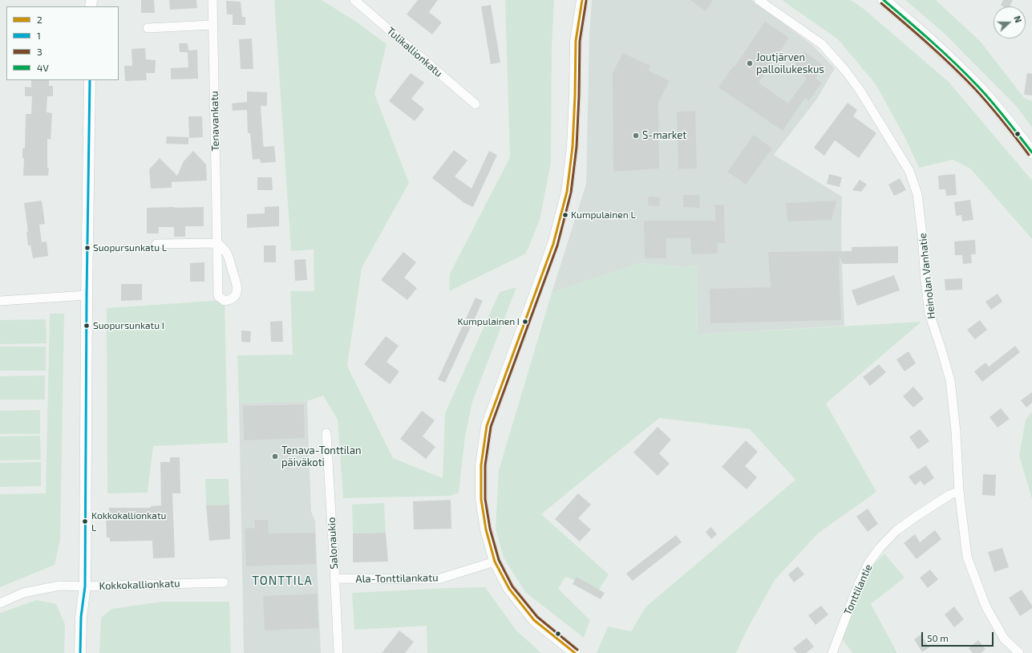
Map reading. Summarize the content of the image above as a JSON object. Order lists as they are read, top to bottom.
{
  "streets": {
    "street": [
      "Tulikallionkatu",
      "Tenavankatu",
      "Heinolan Vanhatie",
      "Salonaukio",
      "Ala-Tonttilankatu",
      "Kokkokallionkatu",
      "Tonttilantie"
    ]
  },
  "crossings": [
    ["Heinolan Vanhatie", "Tonttilantie"],
    ["Salonaukio", "Ala-Tonttilankatu"]
  ],
  "districts": ["TONTTILA"],
  "places": [
    "Joutjärven palloilukeskus",
    "S-market",
    "Kumpulainen L",
    "Suopursunkatu L",
    "Kumpulainen I",
    "Suopursunkatu I",
    "Tenava-Tonttilan päiväkoti",
    "Kokkokallionkatu L"
  ],
  "lines": [
    "transit line 2",
    "transit line 4V",
    "transit line 3",
    "transit line 1"
  ],
  "legend": [
    "2",
    "1",
    "3",
    "4V"
  ],
  "scale_bar": "50 m",
  "north": "right"
}
